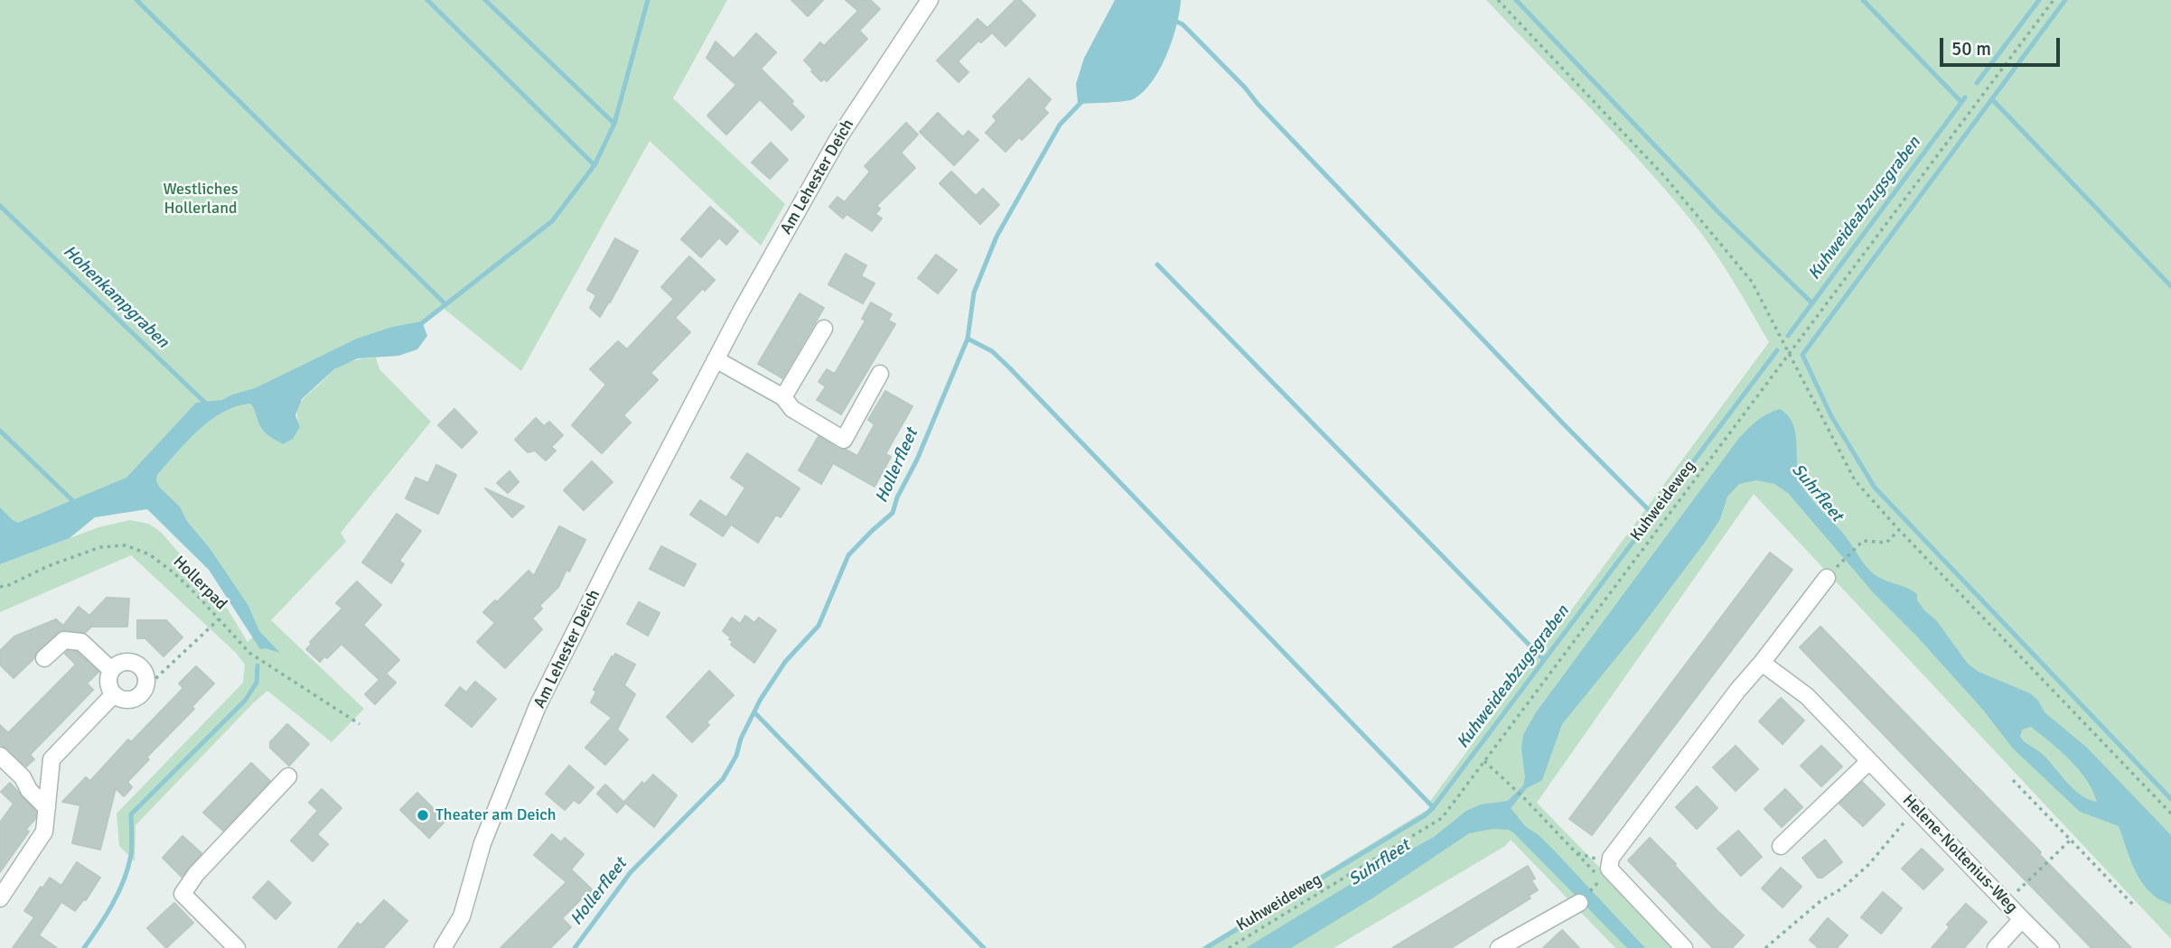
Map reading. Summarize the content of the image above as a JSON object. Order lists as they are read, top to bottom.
{
  "streets": {
    "street": ["Am Lehester Deich", "Helene-Noltenius-Weg"],
    "path": ["Kuhweideweg", "Hollerpad"]
  },
  "water": [
    "Kuhweideabzugsgraben",
    "Hohenkampgraben",
    "Hollerfleet",
    "Suhrfleet"
  ],
  "parks": ["Westliches Hollerland"],
  "places": ["Theater am Deich"],
  "scale_bar": "50 m"
}
